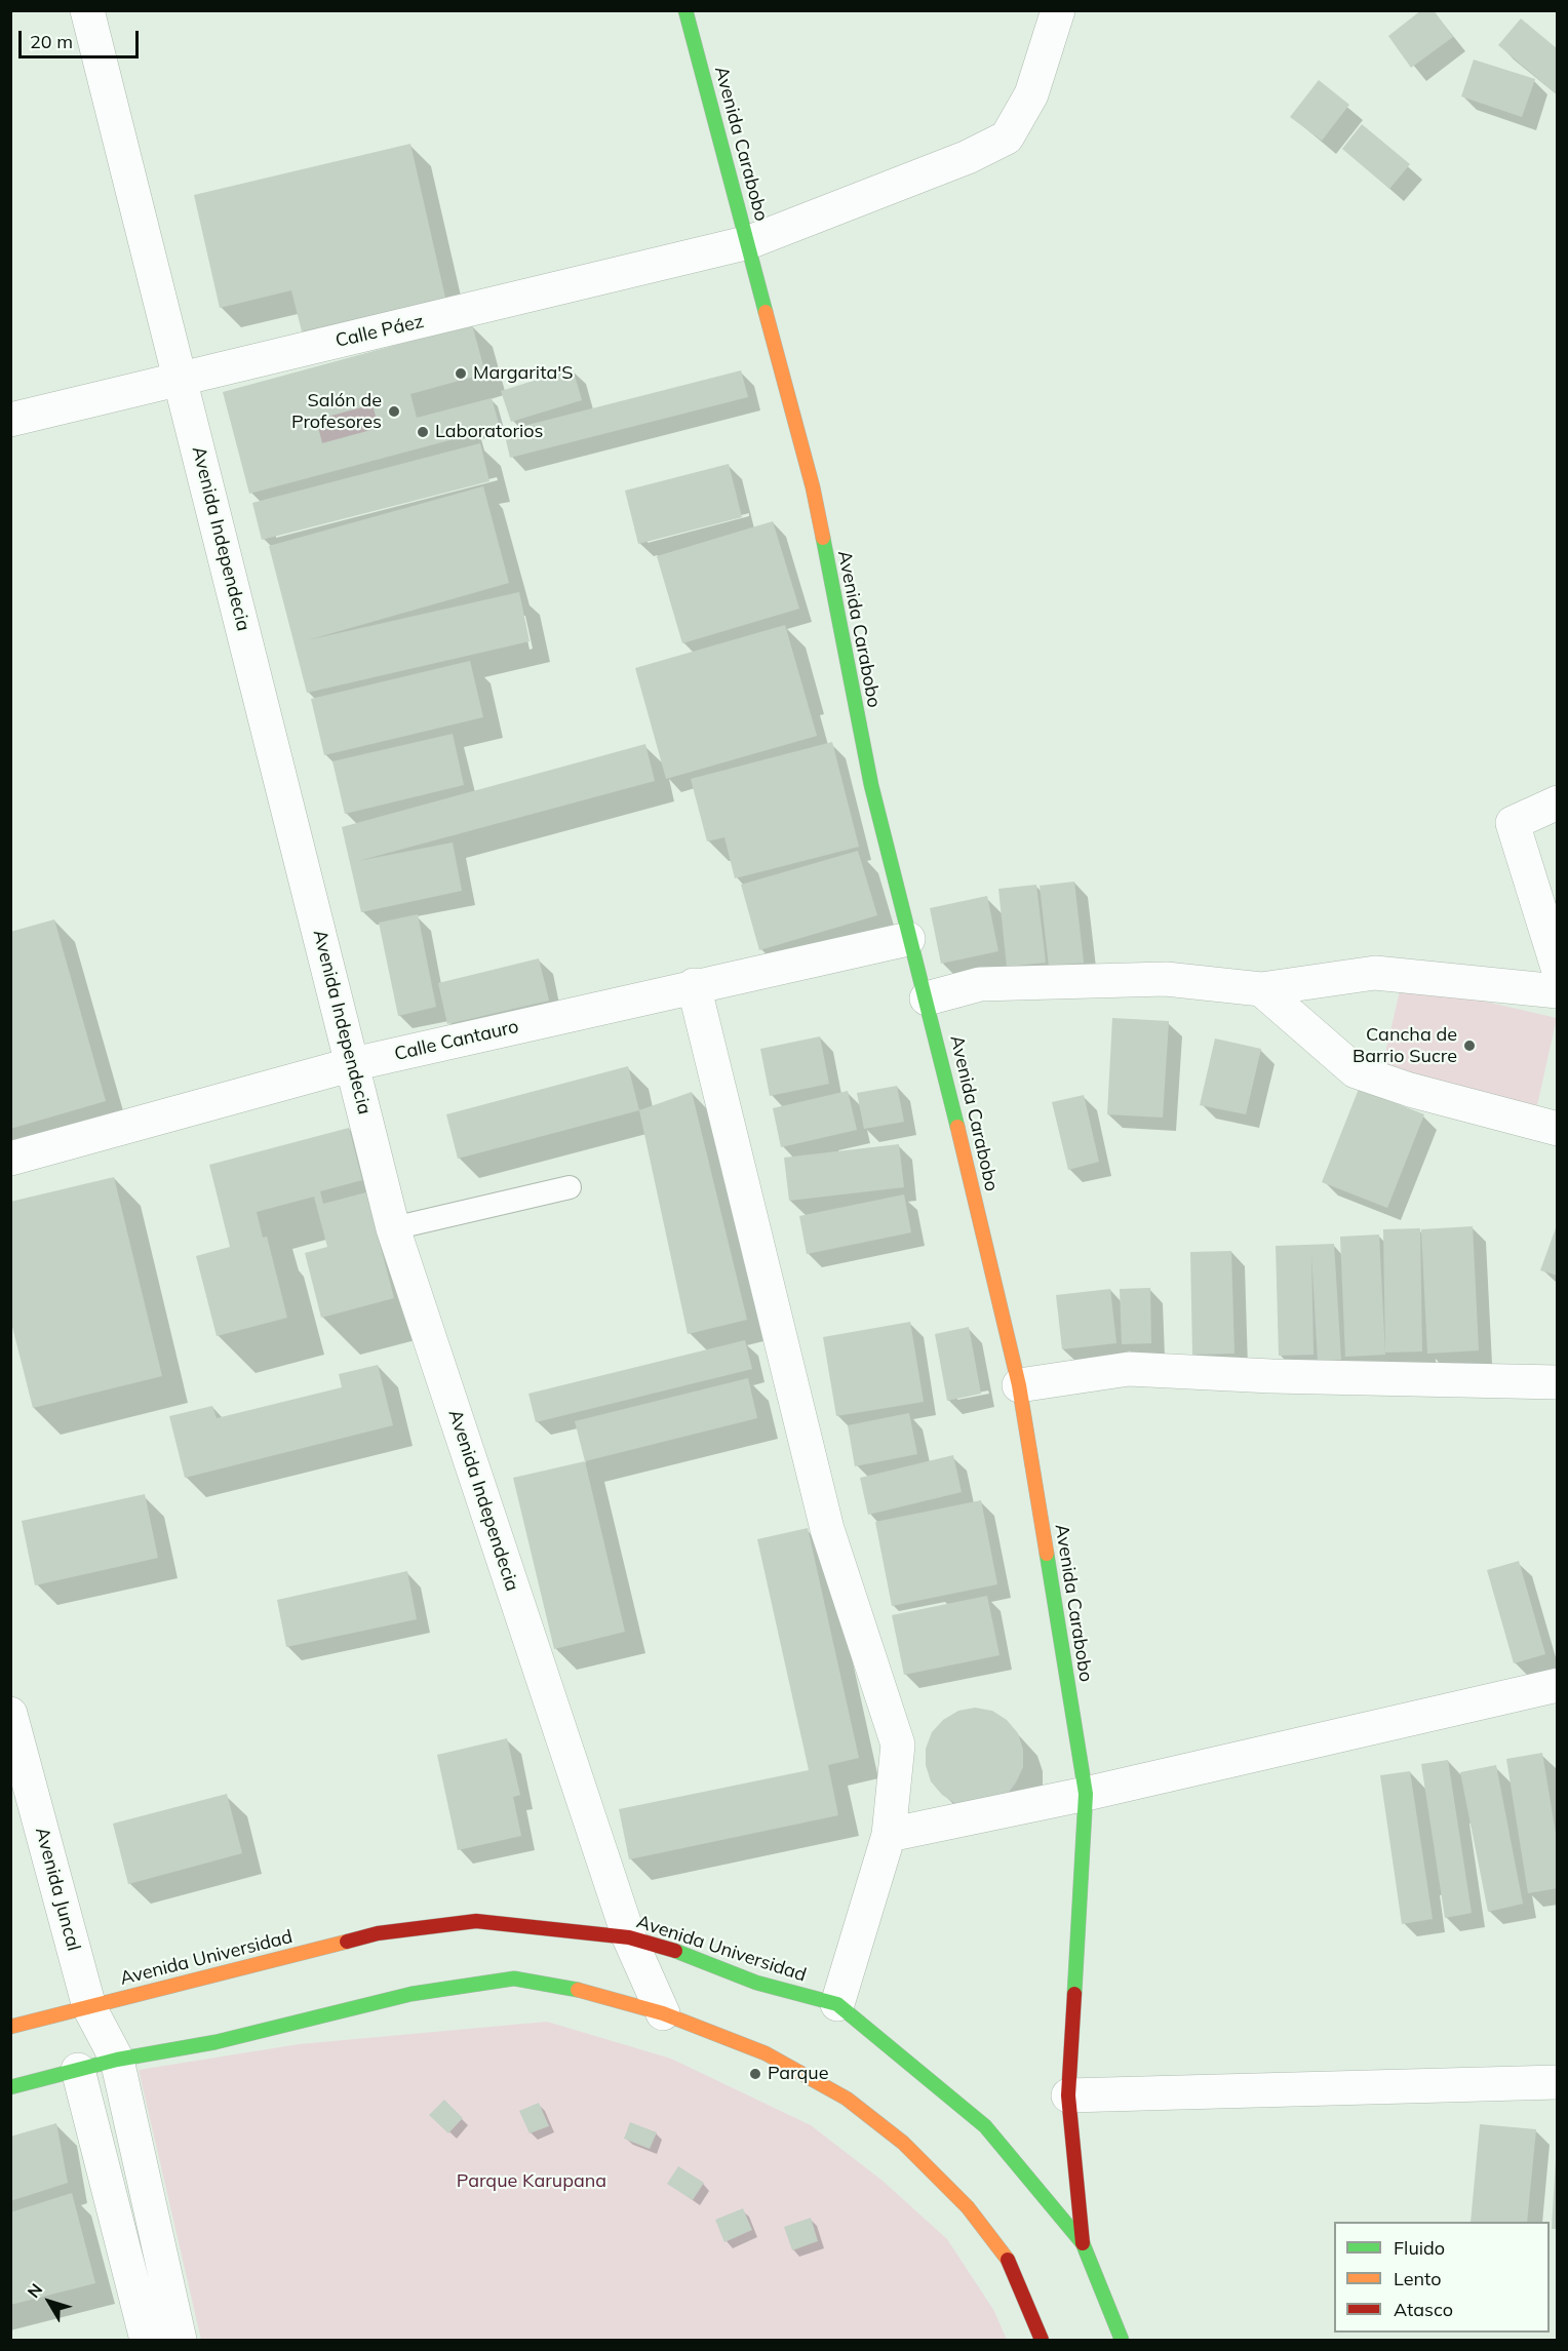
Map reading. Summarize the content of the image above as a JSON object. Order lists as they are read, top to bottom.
{
  "streets": {
    "main road": ["Avenida Carabobo", "Avenida Universidad"],
    "street": [
      "Calle Páez",
      "Avenida Independecia",
      "Calle Cantauro",
      "Avenida Juncal"
    ]
  },
  "crossings": [
    ["Avenida Carabobo", "Calle Páez"],
    ["Avenida Carabobo", "Calle Cantauro"],
    ["Avenida Carabobo", "Avenida Universidad"],
    ["Calle Páez", "Avenida Independecia"],
    ["Avenida Independecia", "Calle Cantauro"],
    ["Avenida Independecia", "Avenida Universidad"],
    ["Avenida Juncal", "Avenida Universidad"]
  ],
  "parks": ["Parque Karupana"],
  "places": [
    "Margarita'S",
    "Salón de Profesores",
    "Laboratorios",
    "Cancha de Barrio Sucre",
    "Parque"
  ],
  "legend": ["Fluido", "Lento", "Atasco"],
  "scale_bar": "20 m",
  "north": "top left"
}
